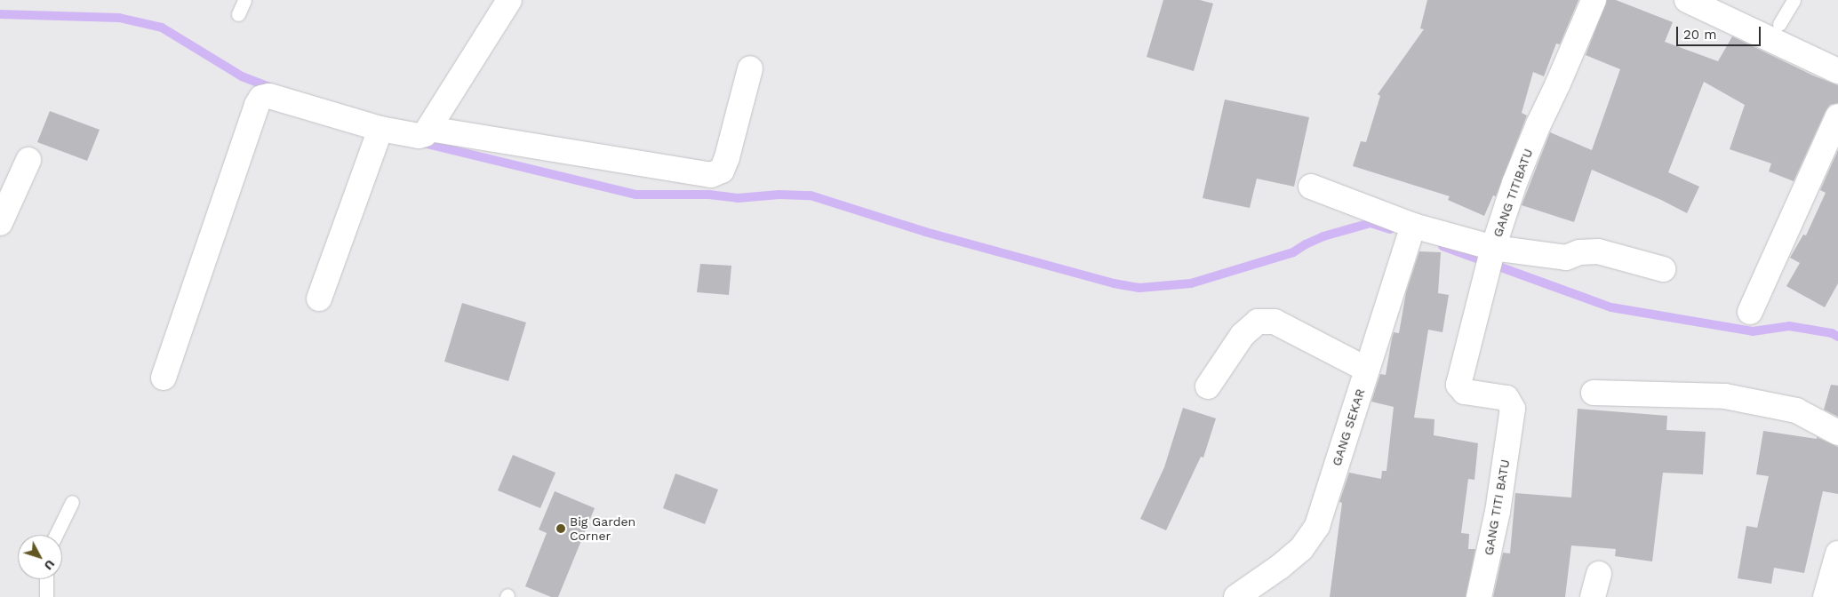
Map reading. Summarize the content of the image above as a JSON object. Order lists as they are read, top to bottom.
{
  "streets": {
    "street": ["GANG TITIBATU", "GANG SEKAR", "GANG TITI BATU"]
  },
  "crossings": [
    ["GANG TITIBATU", "GANG TITI BATU"]
  ],
  "places": ["Big Garden Corner"],
  "scale_bar": "20 m",
  "north": "bottom right"
}
